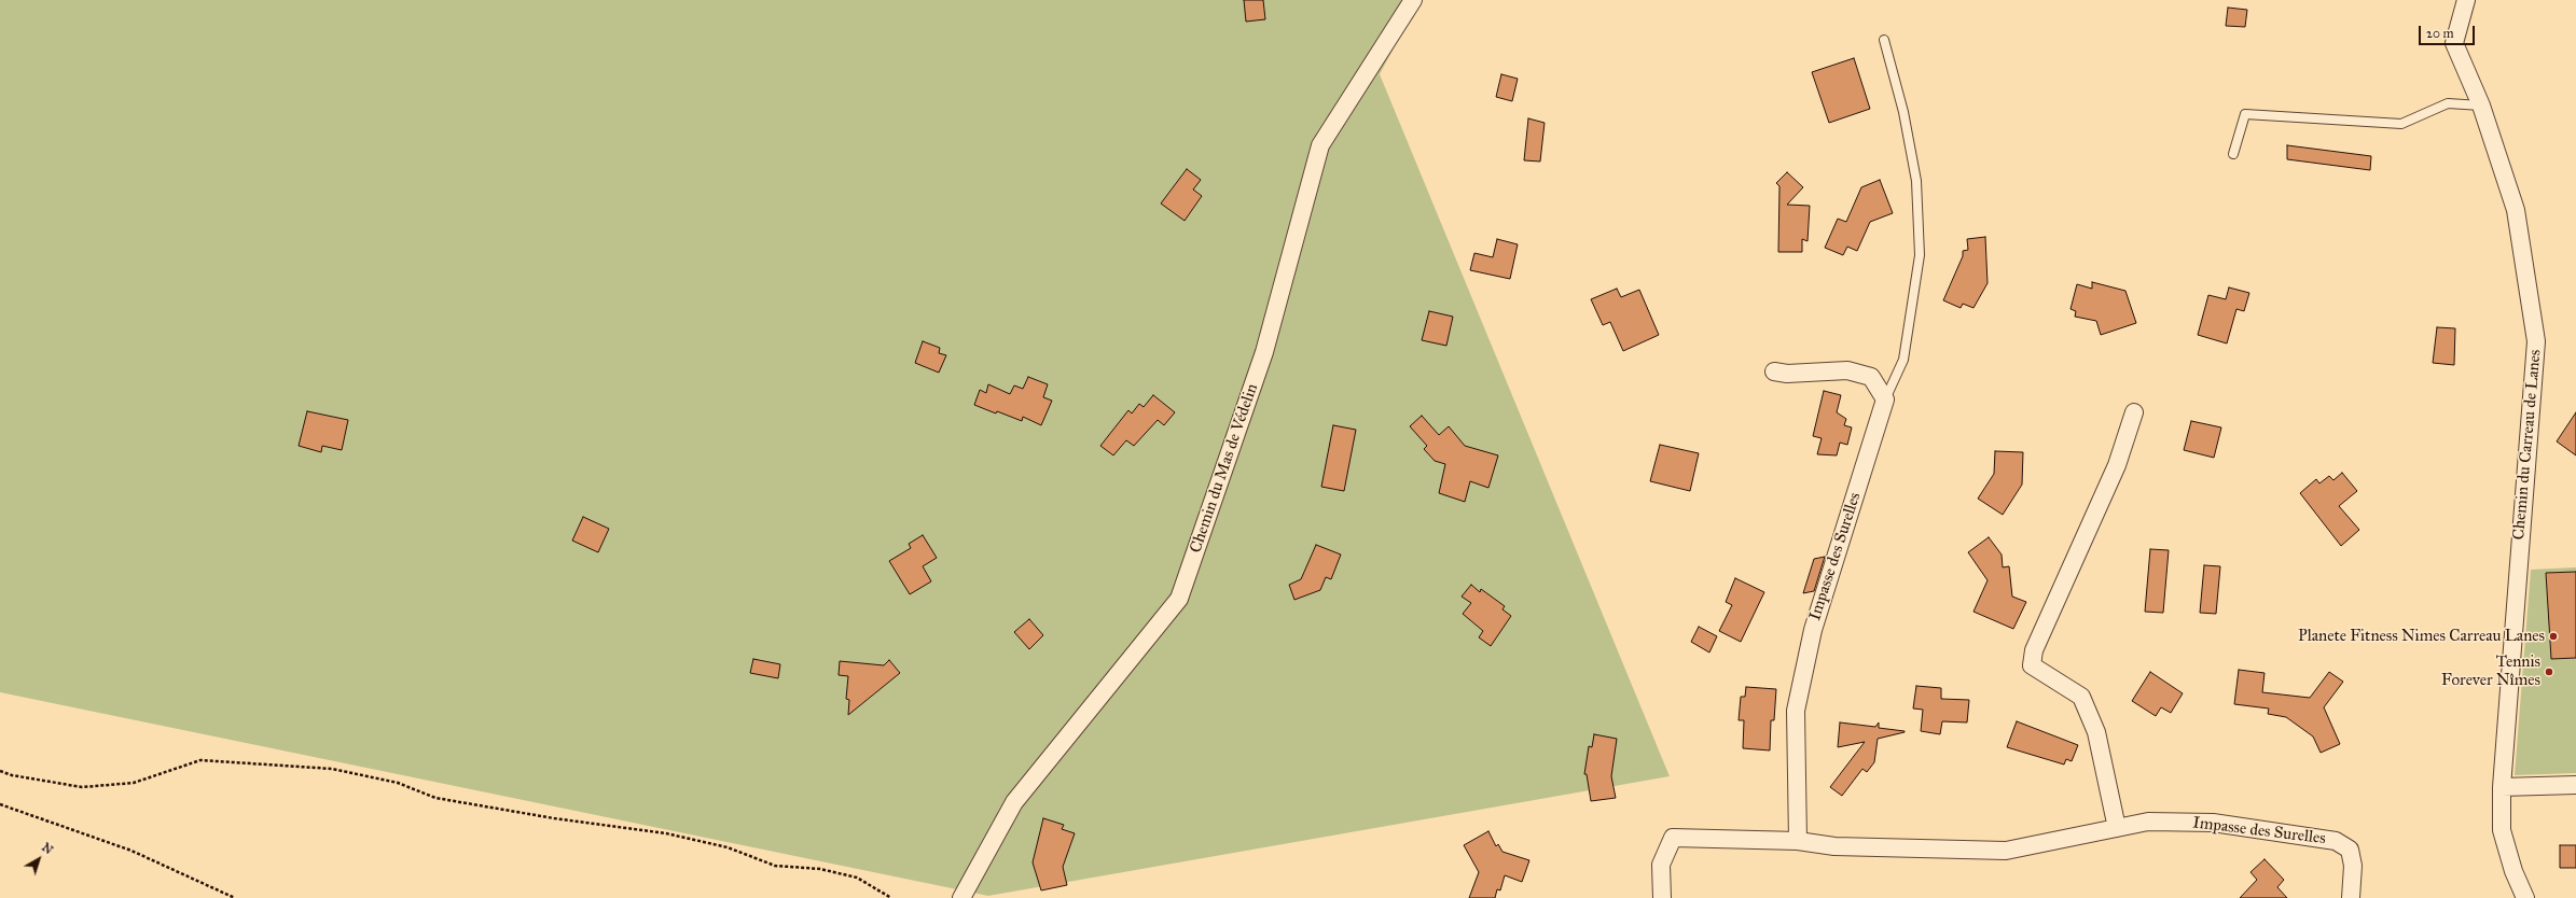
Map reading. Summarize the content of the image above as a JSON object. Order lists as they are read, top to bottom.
{
  "streets": {
    "street": ["Chemin du Carreau de Lanes", "Chemin du Mas de Védelin", "Impasse des Surelles"]
  },
  "places": ["Planete Fitness Nimes Carreau Lanes", "Tennis Forever Nîmes"],
  "scale_bar": "20 m",
  "north": "top right"
}
